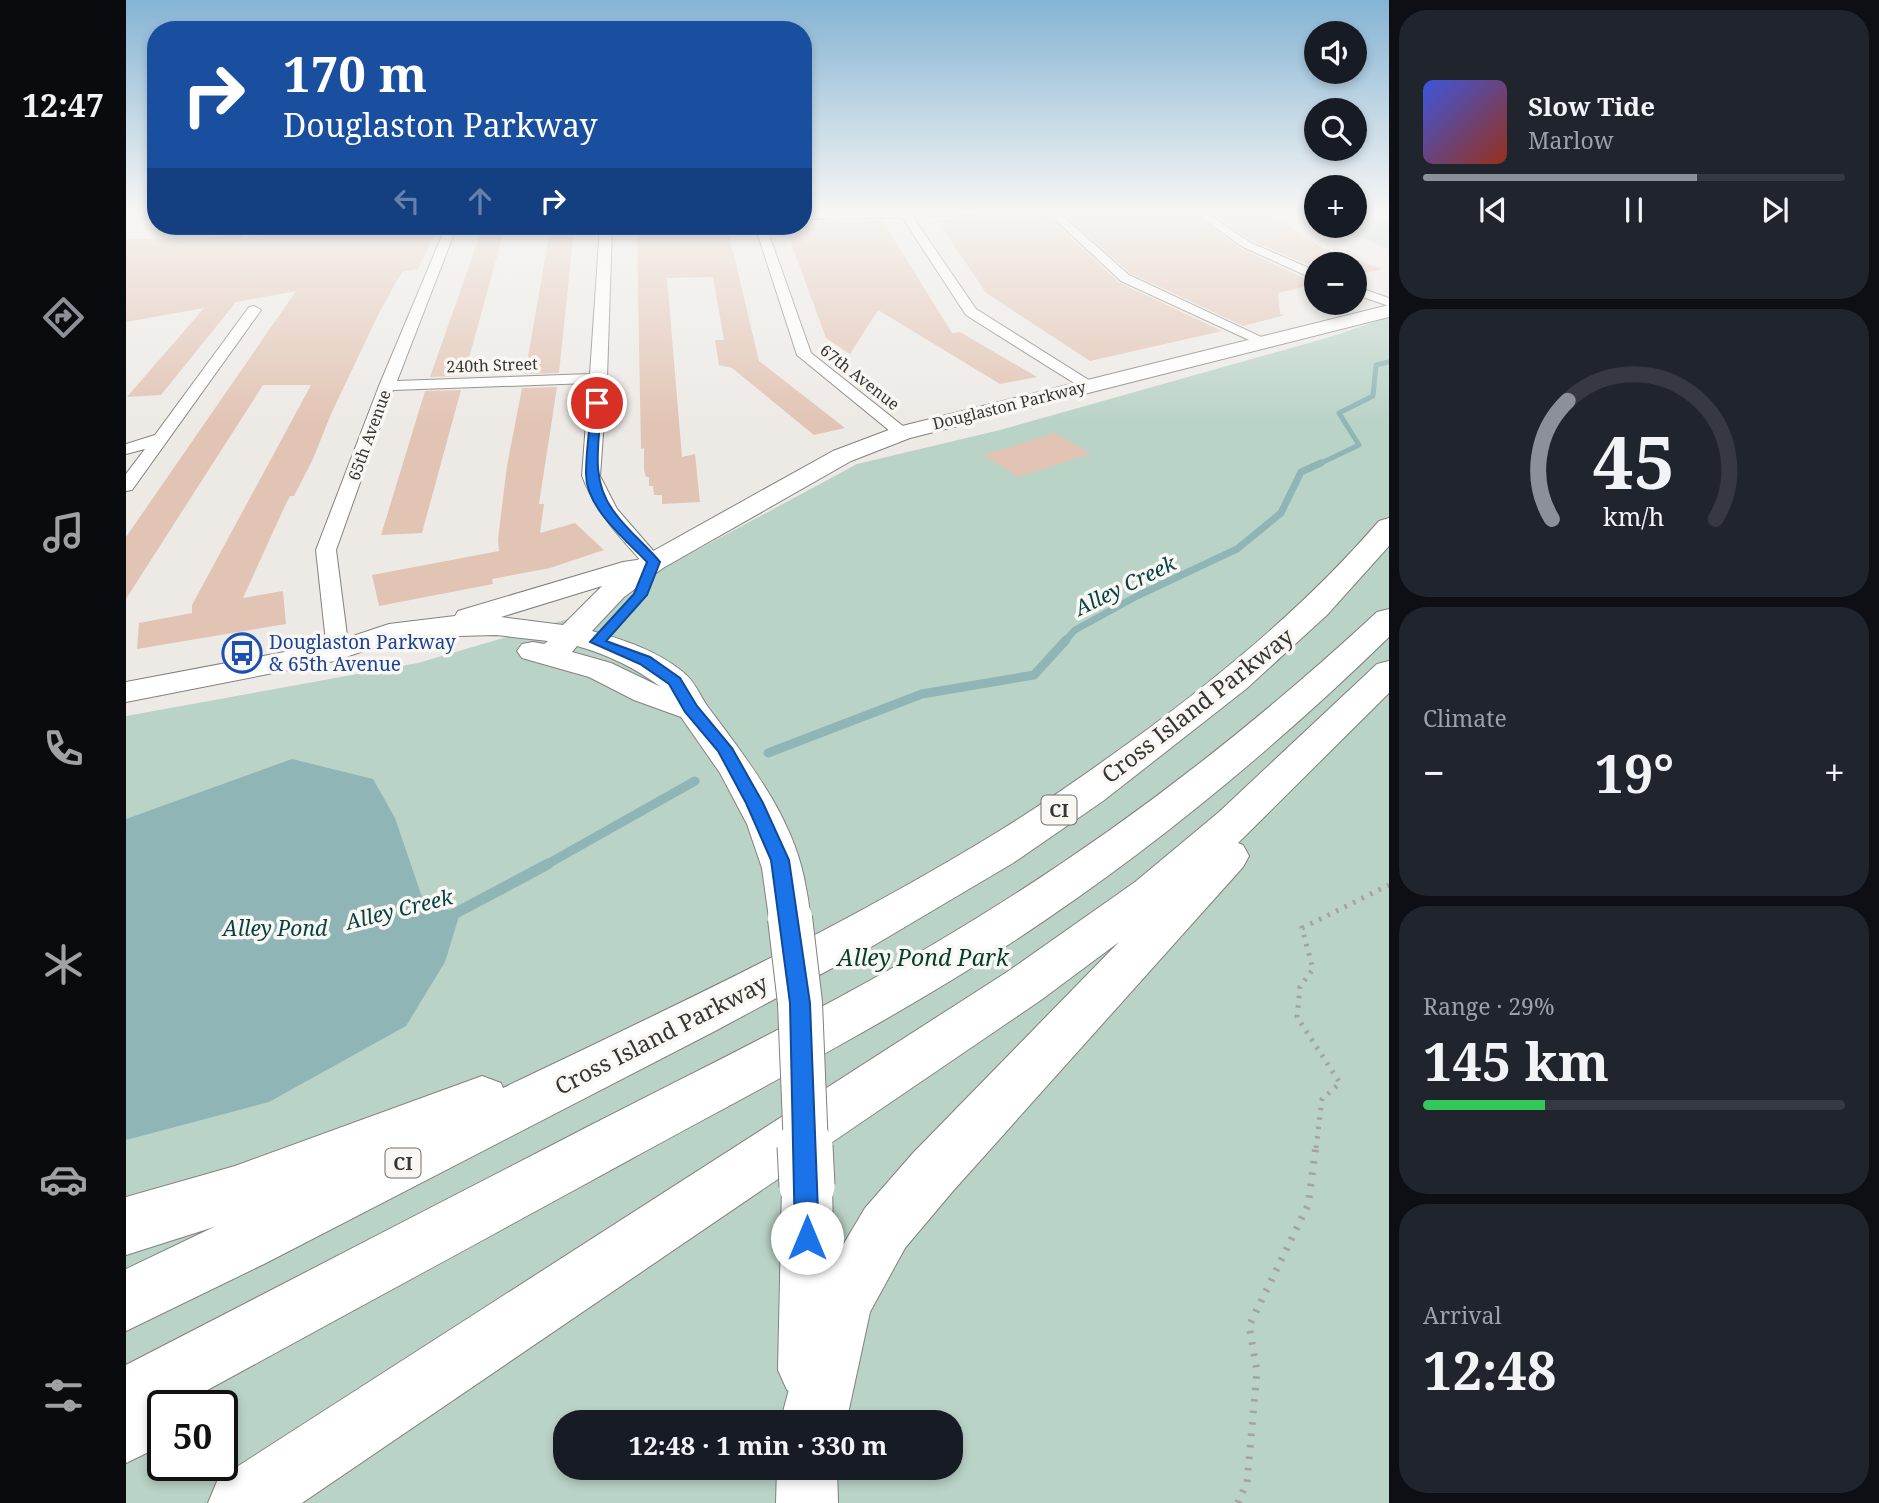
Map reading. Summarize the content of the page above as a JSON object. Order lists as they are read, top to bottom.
{
  "streets": {
    "highway": ["Cross Island Parkway", "CI"],
    "main road": ["Douglaston Parkway"],
    "street": ["240th Street", "67th Avenue", "65th Avenue"]
  },
  "crossings": [
    ["240th Street", "65th Avenue"],
    ["67th Avenue", "Douglaston Parkway"],
    ["Douglaston Parkway", "65th Avenue"]
  ],
  "water": ["Alley Creek", "Alley Pond"],
  "parks": ["Alley Pond Park"],
  "places": {
    "bus stop": ["Douglaston Parkway & 65th Avenue"]
  },
  "page": {
    "tabs": "12:47",
    "map_buttons": ["+", "−"],
    "turn": ["170 m", "Douglaston Parkway"],
    "song": ["Slow Tide", "Marlow"],
    "tile": [
      "Climate",
      ["Range · 29%", "145 km"],
      ["Arrival", "12:48"]
    ],
    "heat": ["−", "19°", "+"],
    "limit": "50",
    "trip": "12:48 · 1 min · 330 m",
    "gauge": ["45", "km/h"]
  }
}
